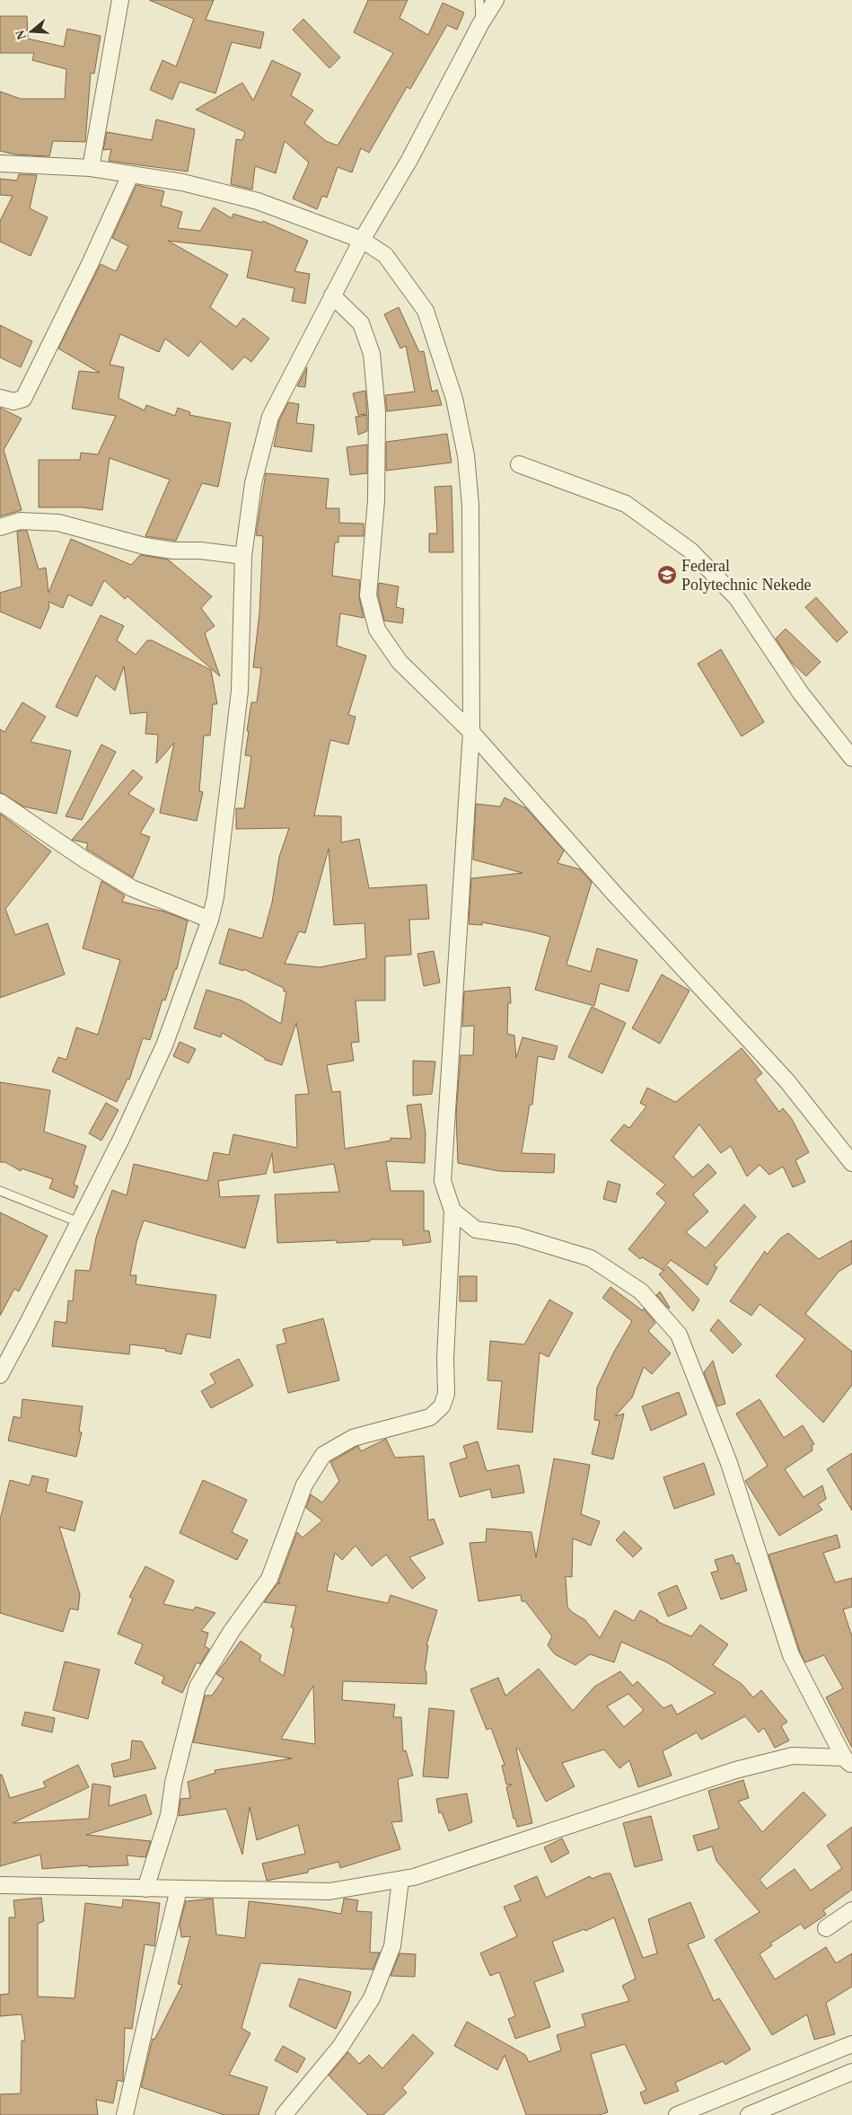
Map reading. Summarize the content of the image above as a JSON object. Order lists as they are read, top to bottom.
{
  "places": {
    "school or university": ["Federal Polytechnic Nekede"]
  },
  "north": "left"
}
